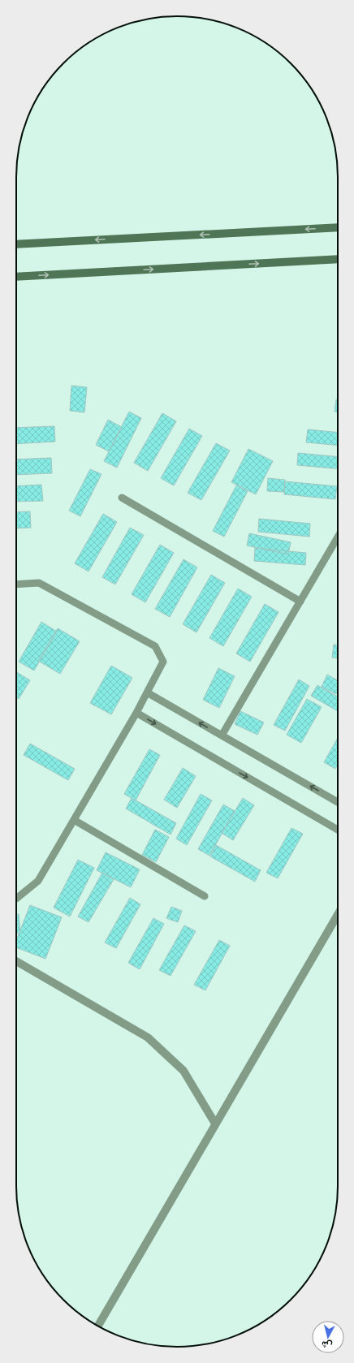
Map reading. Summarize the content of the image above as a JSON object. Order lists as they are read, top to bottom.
{
  "north": "bottom"
}
